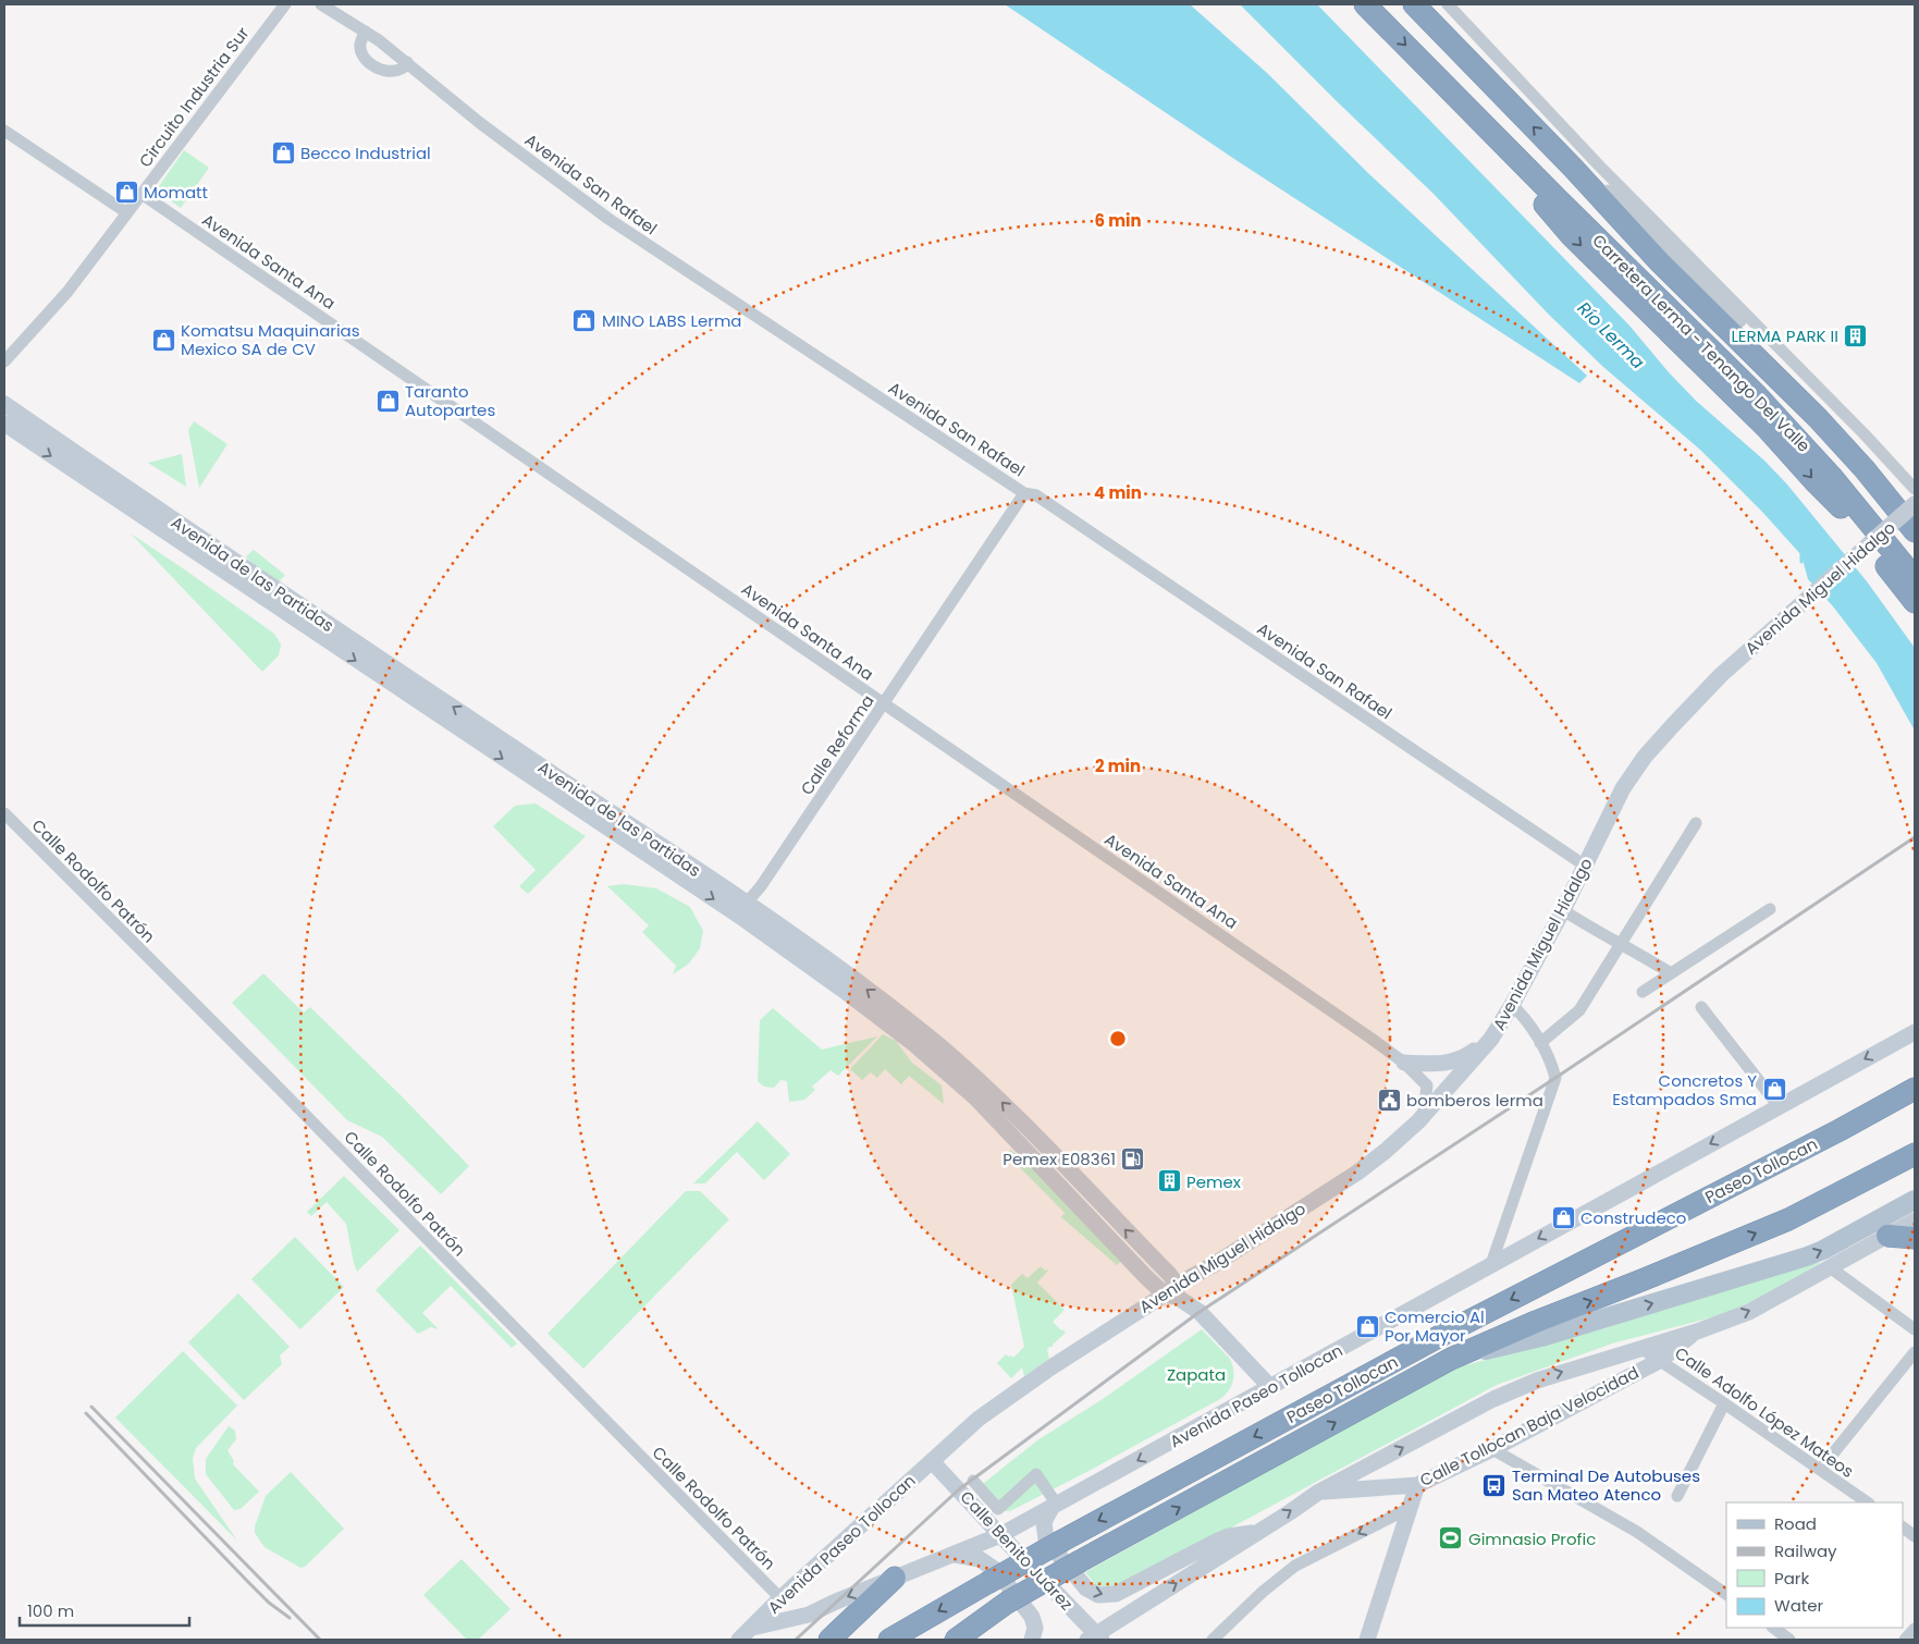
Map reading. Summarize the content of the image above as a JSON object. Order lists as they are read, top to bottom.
{
  "streets": {
    "highway": ["Carretera Lerma - Tenango Del Valle", "Paseo Tollocan"],
    "main road": [
      "Avenida de las Partidas",
      "Avenida Miguel Hidalgo",
      "Avenida Paseo Tollocan",
      "Calle Tollocan Baja Velocidad",
      "Calle Benito Juárez"
    ],
    "street": [
      "Circuito Industria Sur",
      "Avenida San Rafael",
      "Avenida Santa Ana",
      "Calle Reforma",
      "Calle Rodolfo Patrón",
      "Calle Adolfo López Mateos"
    ]
  },
  "crossings": [
    ["Circuito Industria Sur", "Avenida Santa Ana"],
    ["Avenida San Rafael", "Avenida Miguel Hidalgo"],
    ["Avenida San Rafael", "Calle Reforma"],
    ["Avenida Santa Ana", "Avenida Miguel Hidalgo"],
    ["Avenida Santa Ana", "Calle Reforma"],
    ["Avenida de las Partidas", "Avenida Miguel Hidalgo"],
    ["Avenida de las Partidas", "Calle Reforma"],
    ["Avenida de las Partidas", "Avenida Paseo Tollocan"],
    ["Avenida Miguel Hidalgo", "Avenida Paseo Tollocan"],
    ["Avenida Miguel Hidalgo", "Calle Benito Juárez"],
    ["Calle Rodolfo Patrón", "Avenida Paseo Tollocan"],
    ["Avenida Paseo Tollocan", "Calle Benito Juárez"],
    ["Calle Adolfo López Mateos", "Calle Tollocan Baja Velocidad"]
  ],
  "water": ["Río Lerma"],
  "parks": ["Zapata"],
  "places": {
    "shop": [
      "Becco Industrial",
      "Momatt",
      "MINO LABS Lerma",
      "Komatsu Maquinarias Mexico SA de CV",
      "Taranto Autopartes",
      "Concretos Y Estampados Sma",
      "Construdeco",
      "Comercio Al Por Mayor"
    ],
    "building": ["LERMA PARK II", "Pemex"],
    "public building": ["bomberos lerma"],
    "fuel station": ["Pemex E08361"],
    "bus stop": ["Terminal De Autobuses San Mateo Atenco"],
    "sports": ["Gimnasio Profic"]
  },
  "legend": [
    "Road",
    "Railway",
    "Park",
    "Water"
  ],
  "scale_bar": "100 m",
  "rings": ["6 min", "4 min", "2 min"]
}
